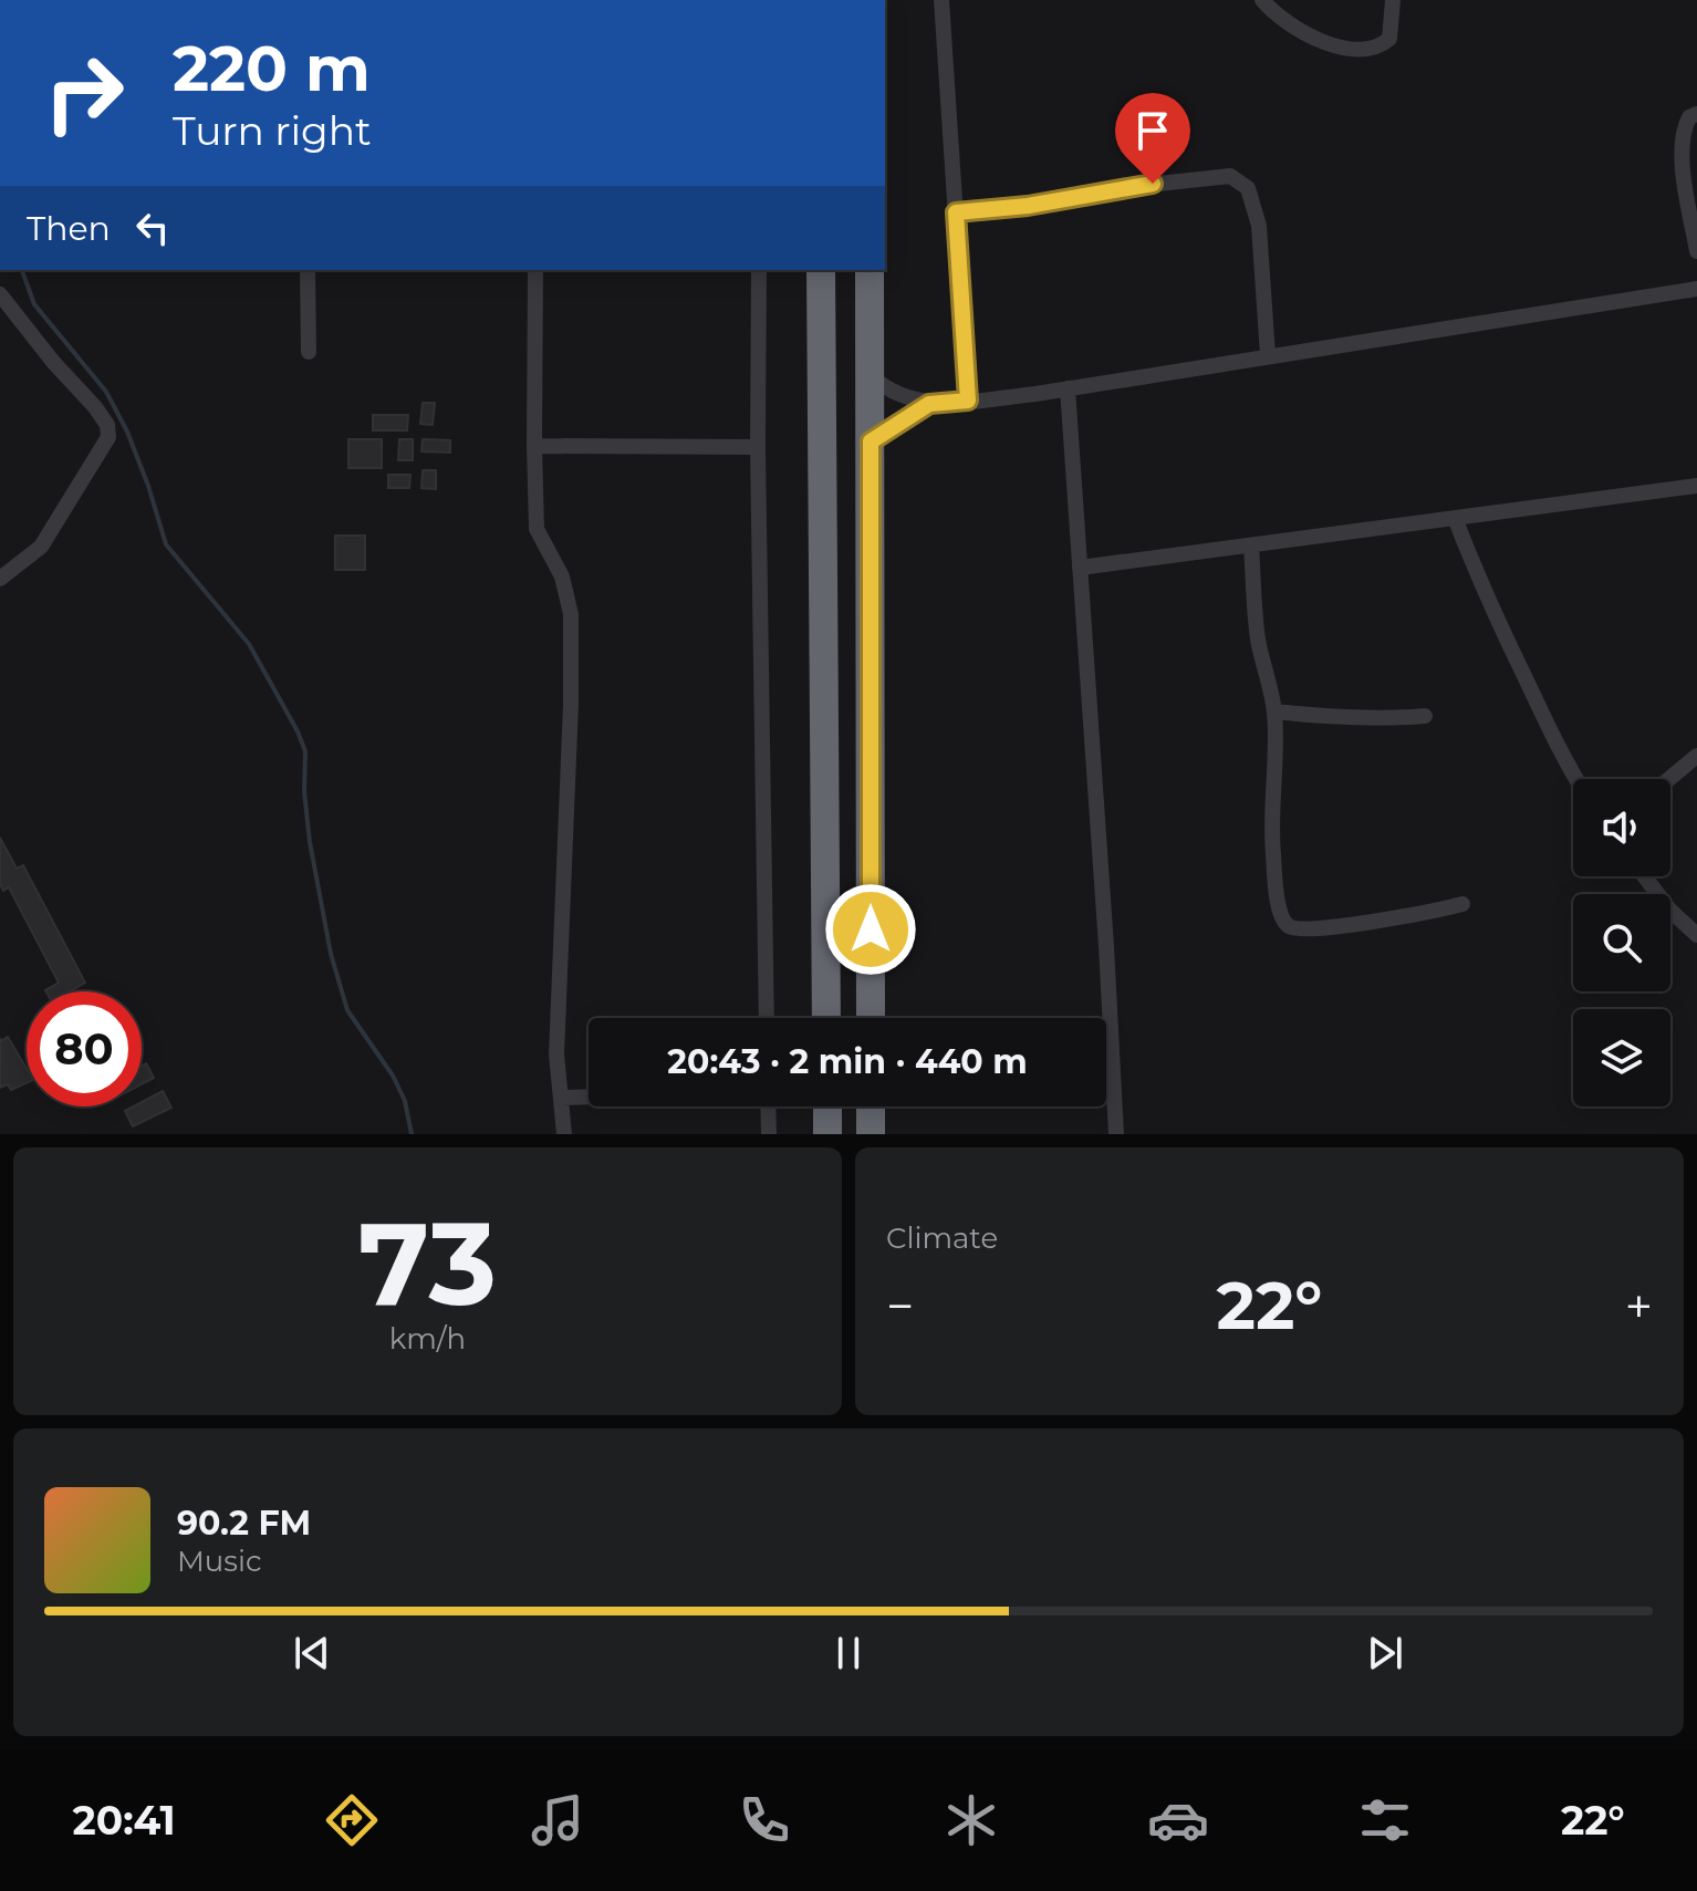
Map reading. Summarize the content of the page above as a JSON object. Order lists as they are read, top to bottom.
{
  "page": {
    "turn": ["220 m", "Turn right"],
    "then": "Then",
    "limit": "80",
    "trip": "20:43 · 2 min · 440 m",
    "tile": [
      ["73", "km/h"],
      "Climate"
    ],
    "heat": ["−", "22°", "+"],
    "song": ["90.2 FM", "Music"],
    "tabs": ["20:41", "22°"]
  }
}
